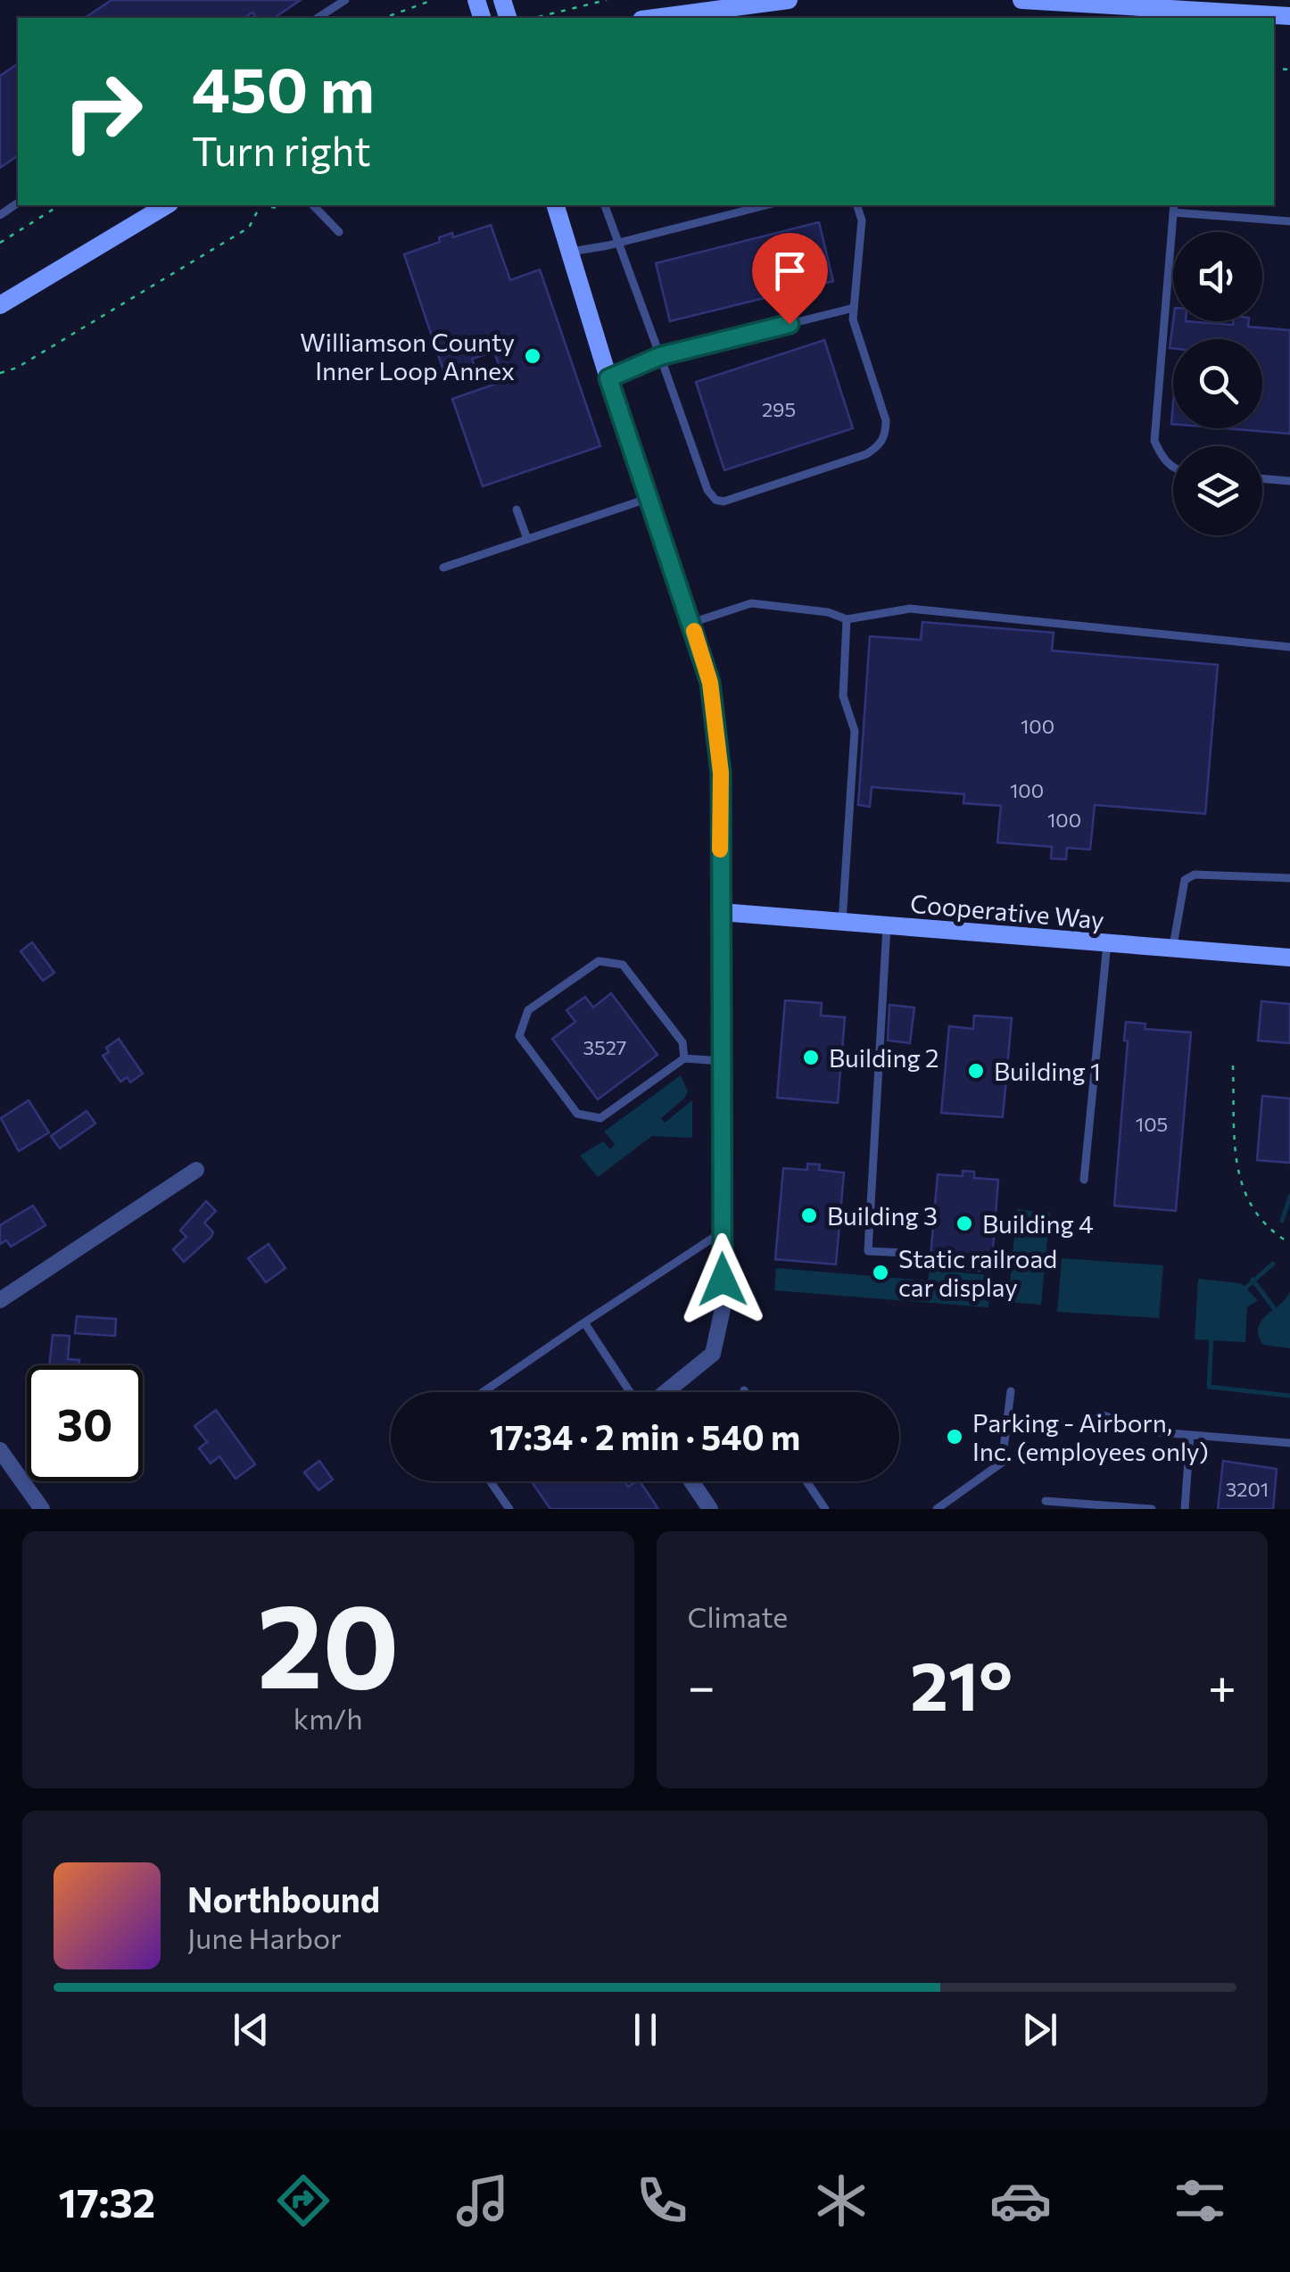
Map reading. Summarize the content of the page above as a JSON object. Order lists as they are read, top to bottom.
{
  "streets": {
    "street": ["Cooperative Way"]
  },
  "places": [
    "Williamson County Inner Loop Annex",
    "Building 2",
    "Building 1",
    "Building 3",
    "Building 4",
    "Static railroad car display",
    "Parking - Airborn, Inc. (employees only)"
  ],
  "house_numbers": [
    "295",
    "100",
    "100",
    "100",
    "3527",
    "105",
    "3201"
  ],
  "page": {
    "turn": ["450 m", "Turn right"],
    "limit": "30",
    "trip": "17:34 · 2 min · 540 m",
    "tile": [
      ["20", "km/h"],
      "Climate"
    ],
    "heat": ["−", "21°", "+"],
    "song": ["Northbound", "June Harbor"],
    "tabs": "17:32"
  }
}
